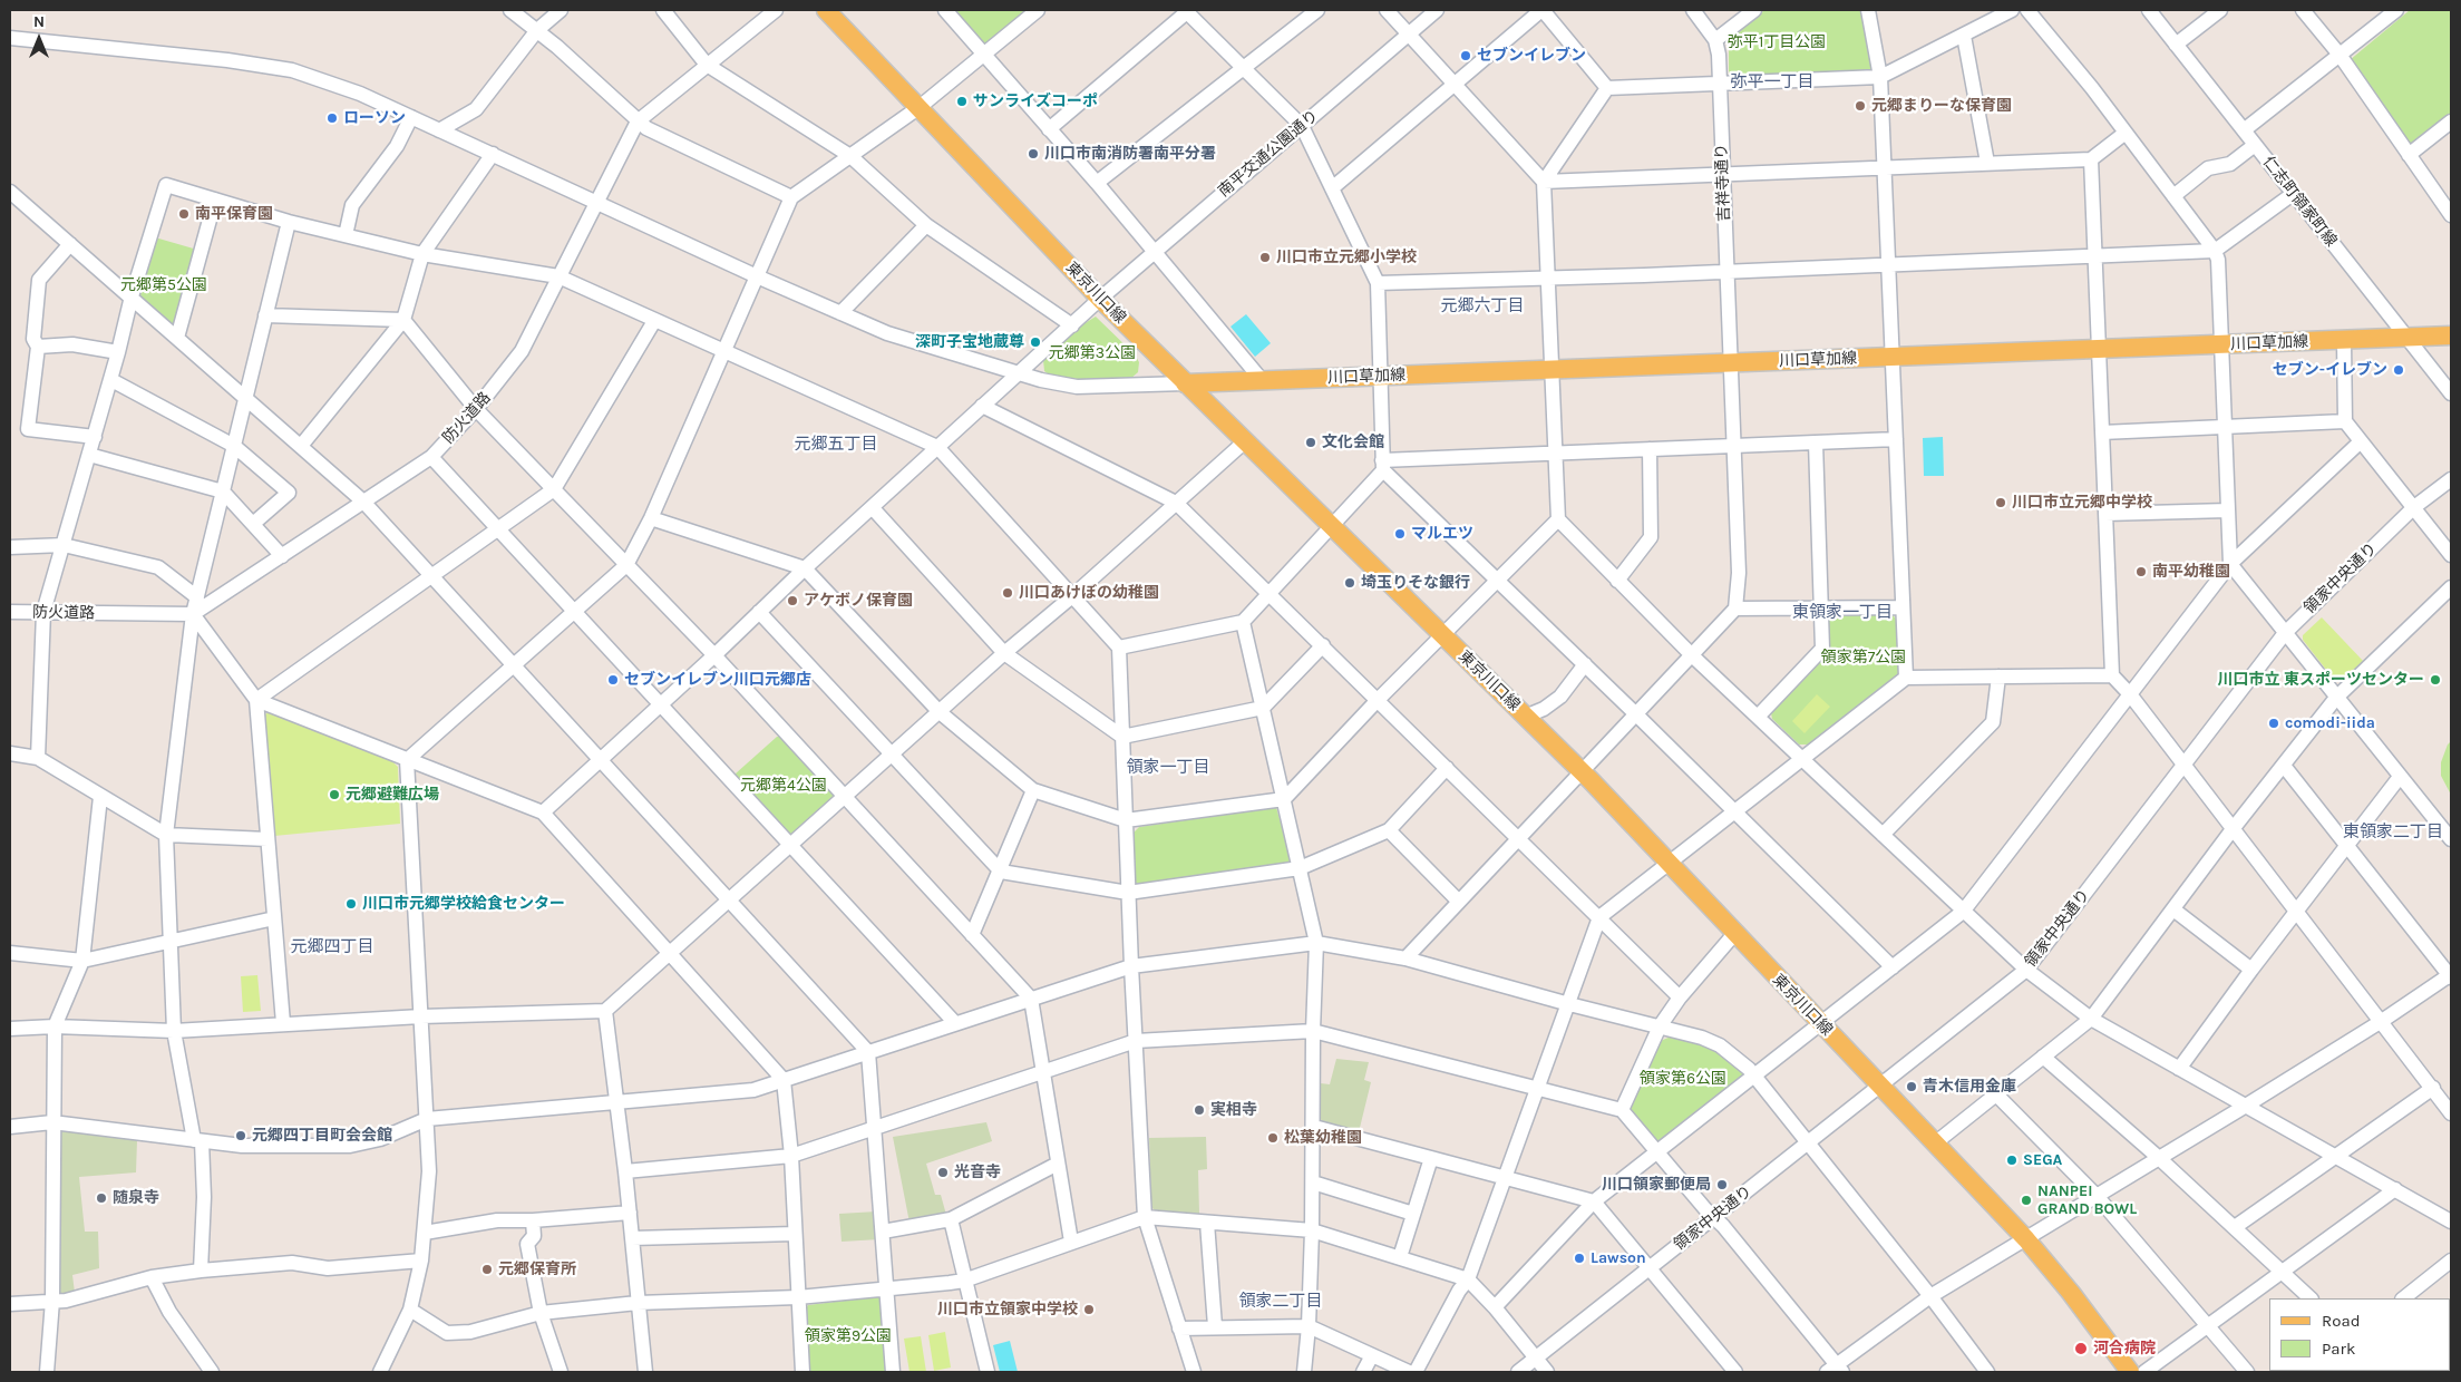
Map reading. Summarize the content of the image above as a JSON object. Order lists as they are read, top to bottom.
{
  "streets": {
    "main road": ["東京川口線", "川口草加線"],
    "street": [
      "南平交通公園通り",
      "吉祥寺通り",
      "仁志町領家町線",
      "防火道路",
      "領家中央通り"
    ]
  },
  "crossings": [
    ["南平交通公園通り", "東京川口線"],
    ["吉祥寺通り", "川口草加線"],
    ["仁志町領家町線", "川口草加線"],
    ["東京川口線", "川口草加線"],
    ["東京川口線", "領家中央通り"]
  ],
  "districts": [
    "弥平一丁目",
    "元郷六丁目",
    "元郷五丁目",
    "東領家一丁目",
    "領家一丁目",
    "東領家二丁目",
    "元郷四丁目",
    "領家二丁目"
  ],
  "parks": [
    "弥平1丁目公園",
    "元郷第5公園",
    "元郷第3公園",
    "領家第7公園",
    "元郷第4公園",
    "領家第6公園",
    "領家第9公園"
  ],
  "places": [
    "セブンイレブン",
    "サンライズコーポ",
    "元郷まりーな保育園",
    "ローソン",
    "川口市南消防署南平分署",
    "南平保育園",
    "川口市立元郷小学校",
    "深町子宝地蔵尊",
    "セブン-イレブン",
    "文化会館",
    "川口市立元郷中学校",
    "マルエツ",
    "南平幼稚園",
    "埼玉りそな銀行",
    "川口あけぼの幼稚園",
    "アケボノ保育園",
    "セブンイレブン川口元郷店",
    "川口市立 東スポーツセンター",
    "comodi-iida",
    "元郷避難広場",
    "川口市元郷学校給食センター",
    "青木信用金庫",
    "実相寺",
    "元郷四丁目町会会館",
    "松葉幼稚園",
    "SEGA",
    "光音寺",
    "川口領家郵便局",
    "随泉寺",
    "NANPEI GRAND BOWL",
    "Lawson",
    "元郷保育所",
    "川口市立領家中学校",
    "河合病院"
  ],
  "legend": ["Road", "Park"],
  "north": "top"
}
